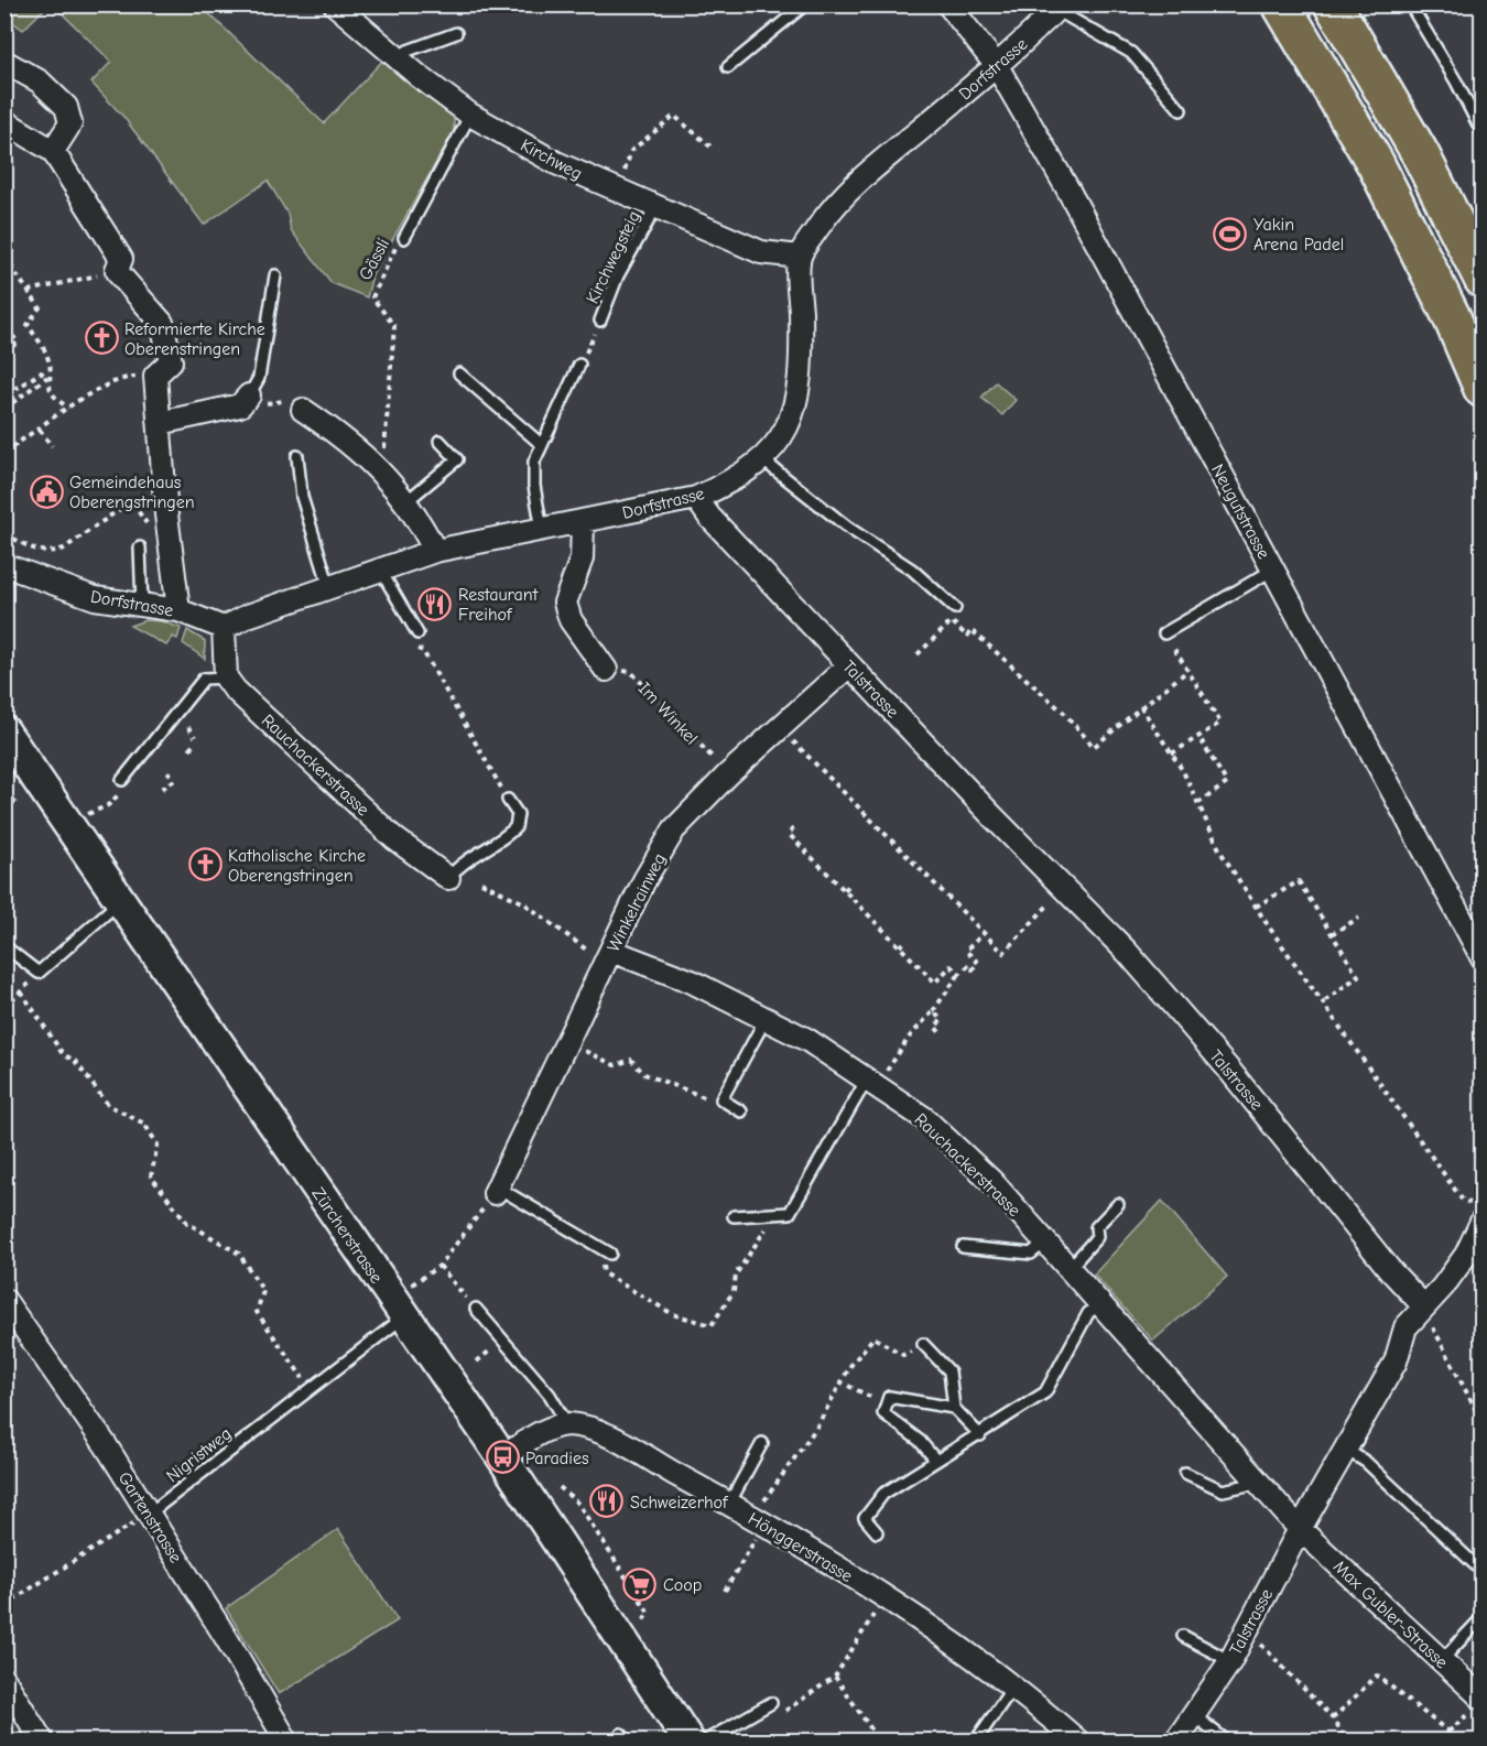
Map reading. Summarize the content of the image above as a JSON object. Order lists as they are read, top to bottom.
{
  "streets": {
    "main road": ["Zürcherstrasse"],
    "street": [
      "Dorfstrasse",
      "Kirchweg",
      "Neugutstrasse",
      "Talstrasse",
      "Rauchackerstrasse",
      "Winkelrainweg",
      "Gartenstrasse",
      "Hönggerstrasse",
      "Max Gubler-Strasse"
    ],
    "lane": ["Kirchwegsteig", "Gässli", "Nigristweg"],
    "path": ["Im Winkel"]
  },
  "crossings": [
    ["Dorfstrasse", "Kirchweg"],
    ["Dorfstrasse", "Neugutstrasse"],
    ["Dorfstrasse", "Talstrasse"],
    ["Kirchweg", "Kirchwegsteig"],
    ["Kirchweg", "Gässli"],
    ["Talstrasse", "Rauchackerstrasse"],
    ["Talstrasse", "Winkelrainweg"],
    ["Talstrasse", "Max Gubler-Strasse"],
    ["Im Winkel", "Winkelrainweg"],
    ["Rauchackerstrasse", "Winkelrainweg"],
    ["Rauchackerstrasse", "Max Gubler-Strasse"],
    ["Zürcherstrasse", "Nigristweg"],
    ["Nigristweg", "Gartenstrasse"]
  ],
  "places": {
    "sports": ["Yakin Arena Padel"],
    "church": ["Reformierte Kirche Oberenstringen", "Katholische Kirche Oberengstringen"],
    "public building": ["Gemeindehaus Oberengstringen"],
    "restaurant": ["Restaurant Freihof", "Schweizerhof"],
    "bus stop": ["Paradies"],
    "supermarket": ["Coop"]
  }
}
